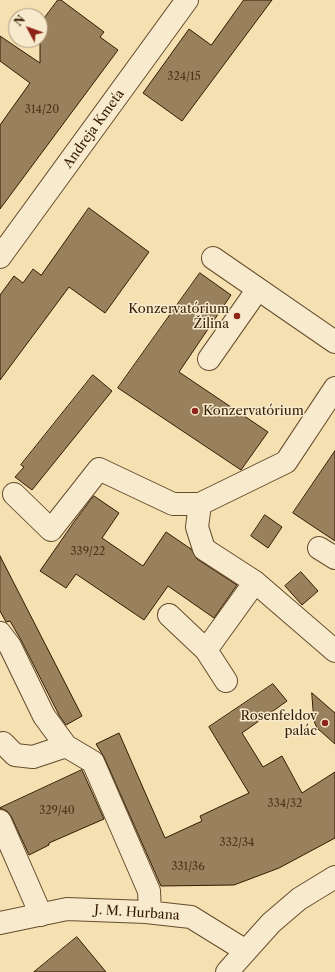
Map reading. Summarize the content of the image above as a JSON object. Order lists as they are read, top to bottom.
{
  "streets": {
    "street": ["Andreja Kmeťa", "J. M. Hurbana"]
  },
  "places": ["Konzervatórium Žilina", "Konzervatórium", "Rosenfeldov palác"],
  "house_numbers": [
    "324/15",
    "314/20",
    "339/22",
    "334/32",
    "329/40",
    "332/34",
    "331/36"
  ],
  "north": "top left"
}
